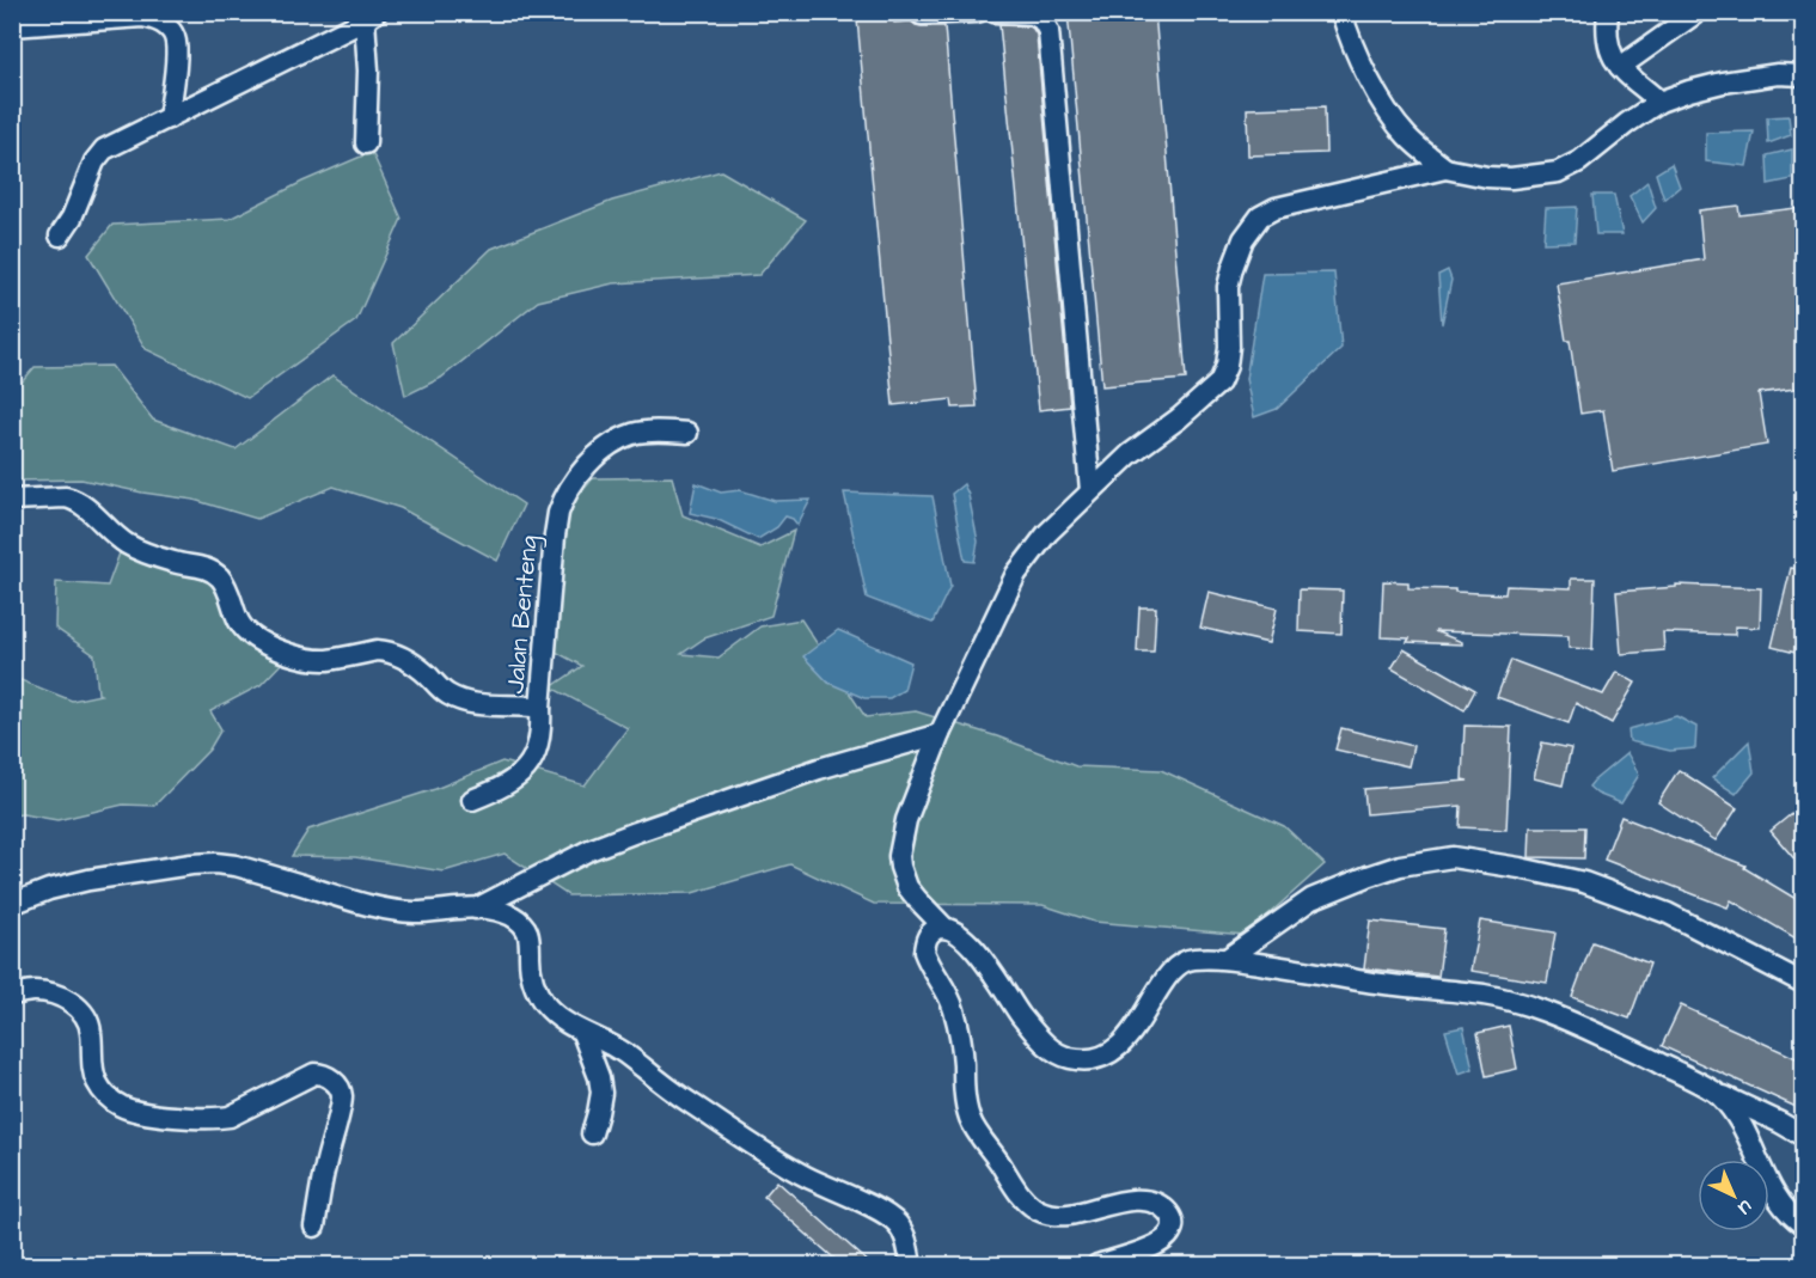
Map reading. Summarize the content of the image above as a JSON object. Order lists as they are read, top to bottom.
{
  "streets": {
    "street": ["Jalan Benteng"]
  },
  "north": "bottom right"
}
